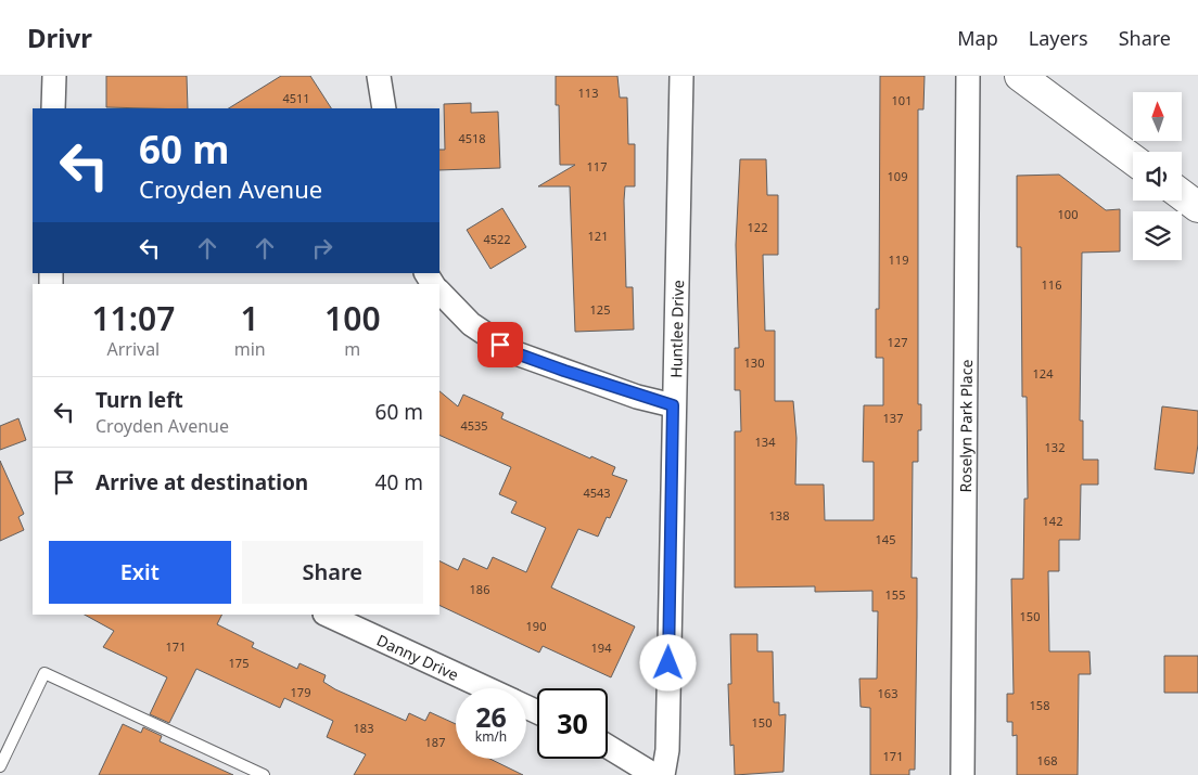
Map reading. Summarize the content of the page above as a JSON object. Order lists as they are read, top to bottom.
{
  "streets": {
    "street": ["Huntlee Drive", "Roselyn Park Place", "Danny Drive"]
  },
  "house_numbers": [
    "113",
    "4511",
    "101",
    "4518",
    "117",
    "109",
    "100",
    "122",
    "121",
    "4522",
    "119",
    "116",
    "125",
    "127",
    "130",
    "124",
    "137",
    "4535",
    "134",
    "132",
    "4543",
    "138",
    "142",
    "145",
    "186",
    "155",
    "150",
    "190",
    "171",
    "194",
    "175",
    "179",
    "163",
    "158",
    "150",
    "183",
    "187",
    "171",
    "168"
  ],
  "north": "top",
  "page": {
    "header": "Drivr",
    "nav": ["Map", "Layers", "Share"],
    "turn": ["60 m", "Croyden Avenue"],
    "eta": [
      "11:07",
      "Arrival",
      "1",
      "min",
      "100",
      "m"
    ],
    "list": [
      {
        "name": "Turn left",
        "note": "Croyden Avenue",
        "value": "60 m"
      },
      {
        "name": "Arrive at destination",
        "value": "40 m"
      }
    ],
    "buttons": ["Exit", "Share"],
    "speed": "26 km/h",
    "limit": "30"
  }
}
